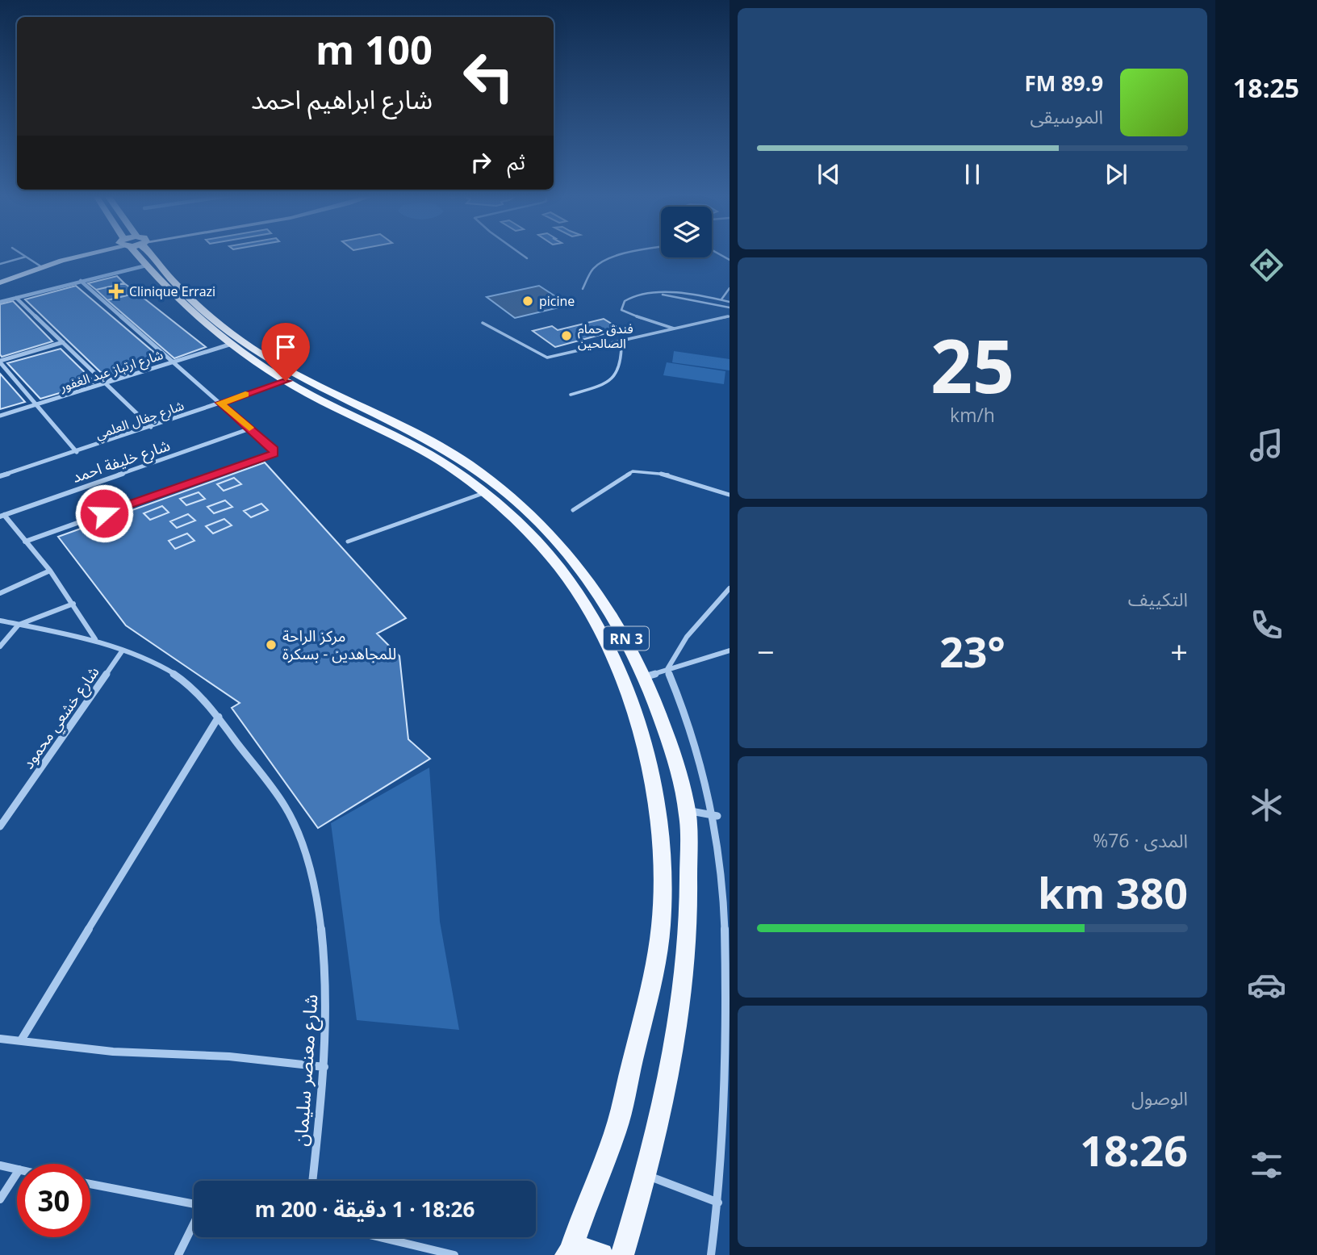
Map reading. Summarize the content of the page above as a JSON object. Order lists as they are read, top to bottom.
{
  "streets": {
    "main road": ["RN 3"],
    "street": [
      "شارع ارتباز عبد الغفور",
      "شارع جفال العلمي",
      "شارع خليفة احمد",
      "شارع خشعي محمود",
      "شارع معنصر سليمان"
    ]
  },
  "crossings": [
    ["شارع ارتباز عبد الغفور", "RN 3"],
    ["شارع جفال العلمي", "RN 3"],
    ["شارع خشعي محمود", "شارع معنصر سليمان"]
  ],
  "places": {
    "health": ["Clinique Errazi"],
    "other": ["picine", "فندق حمام الصالحين", "مركز الراحة للمجاهدين - بسكرة"]
  },
  "page": {
    "tabs": "18:25",
    "turn": ["100 m", "شارع ابراهيم احمد"],
    "song": ["89.9 FM", "الموسيقى"],
    "then": "ثم",
    "tile": [
      ["25", "km/h"],
      "التكييف",
      ["المدى · 76%", "380 km"],
      ["الوصول", "18:26"]
    ],
    "heat": ["−", "23°", "+"],
    "limit": "30",
    "trip": "18:26 · 1 دقيقة · 200 m"
  }
}
